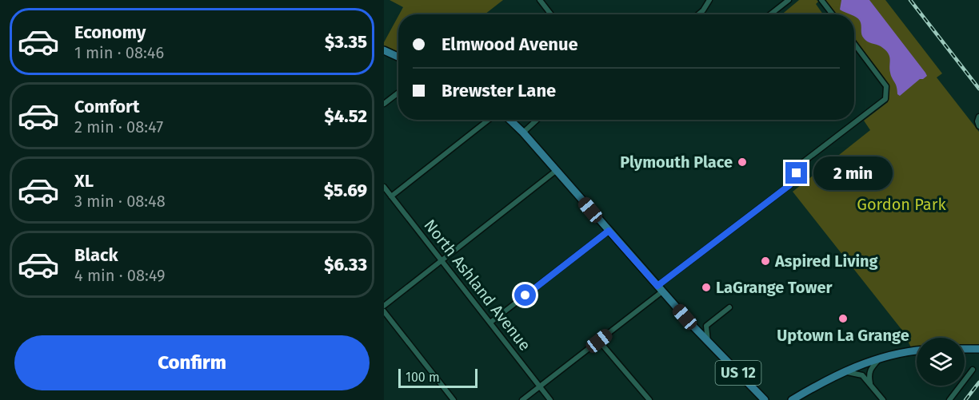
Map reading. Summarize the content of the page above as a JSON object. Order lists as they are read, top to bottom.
{
  "streets": {
    "main road": ["US 12"],
    "street": ["North Ashland Avenue"]
  },
  "parks": ["Gordon Park"],
  "places": [
    "Plymouth Place",
    "Aspired Living",
    "LaGrange Tower",
    "Uptown La Grange"
  ],
  "scale_bar": "100 m",
  "page": {
    "list": [
      {
        "name": "Economy",
        "note": "1 min · 08:46",
        "value": "$3.35"
      },
      {
        "name": "Comfort",
        "note": "2 min · 08:47",
        "value": "$4.52"
      },
      {
        "name": "XL",
        "note": "3 min · 08:48",
        "value": "$5.69"
      },
      {
        "name": "Black",
        "note": "4 min · 08:49",
        "value": "$6.33"
      }
    ],
    "banner": ["Elmwood Avenue", "Brewster Lane"],
    "bubble": "2 min",
    "buttons": "Confirm",
    "scale": "100 m"
  }
}
